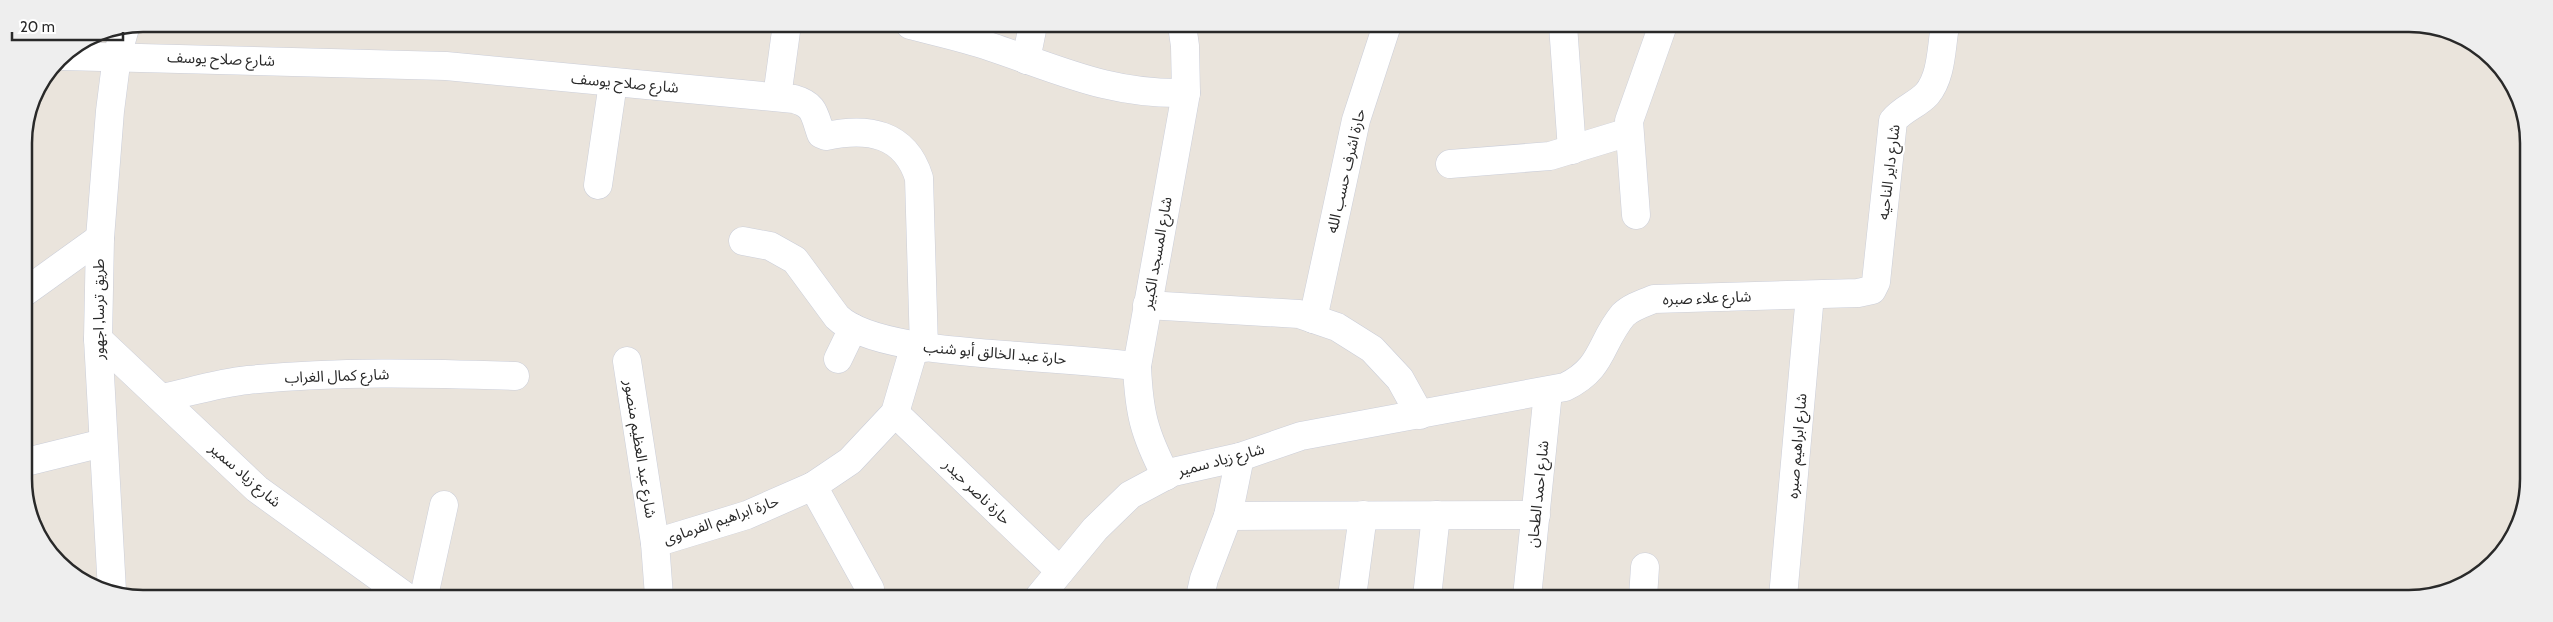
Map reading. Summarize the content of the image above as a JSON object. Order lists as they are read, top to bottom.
{
  "streets": {
    "street": [
      "شارع صلاح يوسف",
      "حارة اشرف حسب الله",
      "شارع داير الناحيه",
      "شارع المسجد الكبير",
      "شارع علاء صبره",
      "طريق ترسا, اجهور",
      "حارة عبد الخالق أبو شنب",
      "شارع كمال الغراب",
      "شارع ابراهيم صبره",
      "شارع عبد العظيم منصور",
      "شارع زياد سمير",
      "حارة ناصر حيدر",
      "شارع احمد الطحان",
      "حارة ابراهيم الفرماوى"
    ]
  },
  "crossings": [
    ["شارع صلاح يوسف", "طريق ترسا, اجهور"],
    ["شارع صلاح يوسف", "حارة عبد الخالق أبو شنب"],
    ["شارع صلاح يوسف", "حارة ابراهيم الفرماوى"],
    ["شارع داير الناحيه", "شارع علاء صبره"],
    ["شارع المسجد الكبير", "حارة عبد الخالق أبو شنب"],
    ["شارع المسجد الكبير", "شارع زياد سمير"],
    ["شارع علاء صبره", "شارع ابراهيم صبره"],
    ["شارع علاء صبره", "شارع زياد سمير"],
    ["شارع علاء صبره", "شارع احمد الطحان"],
    ["طريق ترسا, اجهور", "شارع زياد سمير"],
    ["حارة عبد الخالق أبو شنب", "حارة ابراهيم الفرماوى"],
    ["شارع كمال الغراب", "شارع زياد سمير"],
    ["شارع عبد العظيم منصور", "حارة ابراهيم الفرماوى"],
    ["شارع زياد سمير", "حارة ناصر حيدر"],
    ["حارة ناصر حيدر", "حارة ابراهيم الفرماوى"]
  ],
  "scale_bar": "20 m"
}
